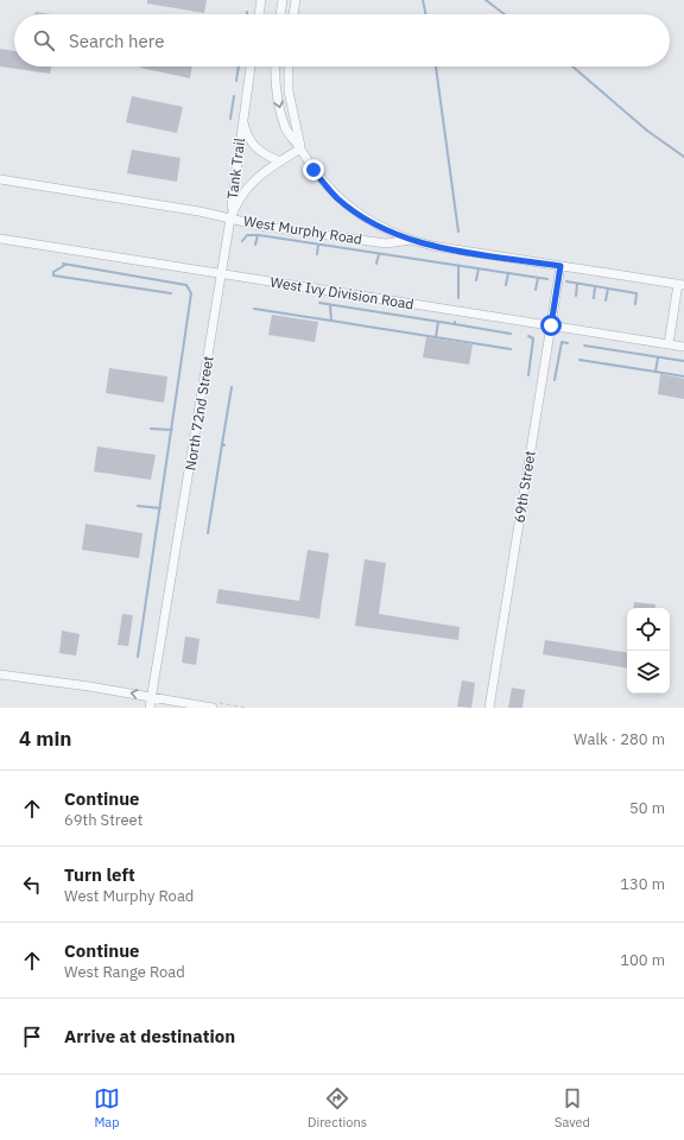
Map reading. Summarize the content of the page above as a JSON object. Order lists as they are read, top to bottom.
{
  "streets": {
    "street": [
      "Tank Trail",
      "West Murphy Road",
      "West Ivy Division Road",
      "North 72nd Street",
      "69th Street"
    ]
  },
  "crossings": [
    ["Tank Trail", "West Murphy Road"],
    ["Tank Trail", "North 72nd Street"],
    ["West Murphy Road", "North 72nd Street"],
    ["West Murphy Road", "69th Street"],
    ["West Ivy Division Road", "North 72nd Street"],
    ["West Ivy Division Road", "69th Street"]
  ],
  "page": {
    "search": "Search here",
    "heading": ["4 min", "Walk · 280 m"],
    "list": [
      ["Continue", "69th Street", "50 m"],
      ["Turn left", "West Murphy Road", "130 m"],
      ["Continue", "West Range Road", "100 m"],
      "Arrive at destination"
    ],
    "nav": ["Map", "Directions", "Saved"]
  }
}
